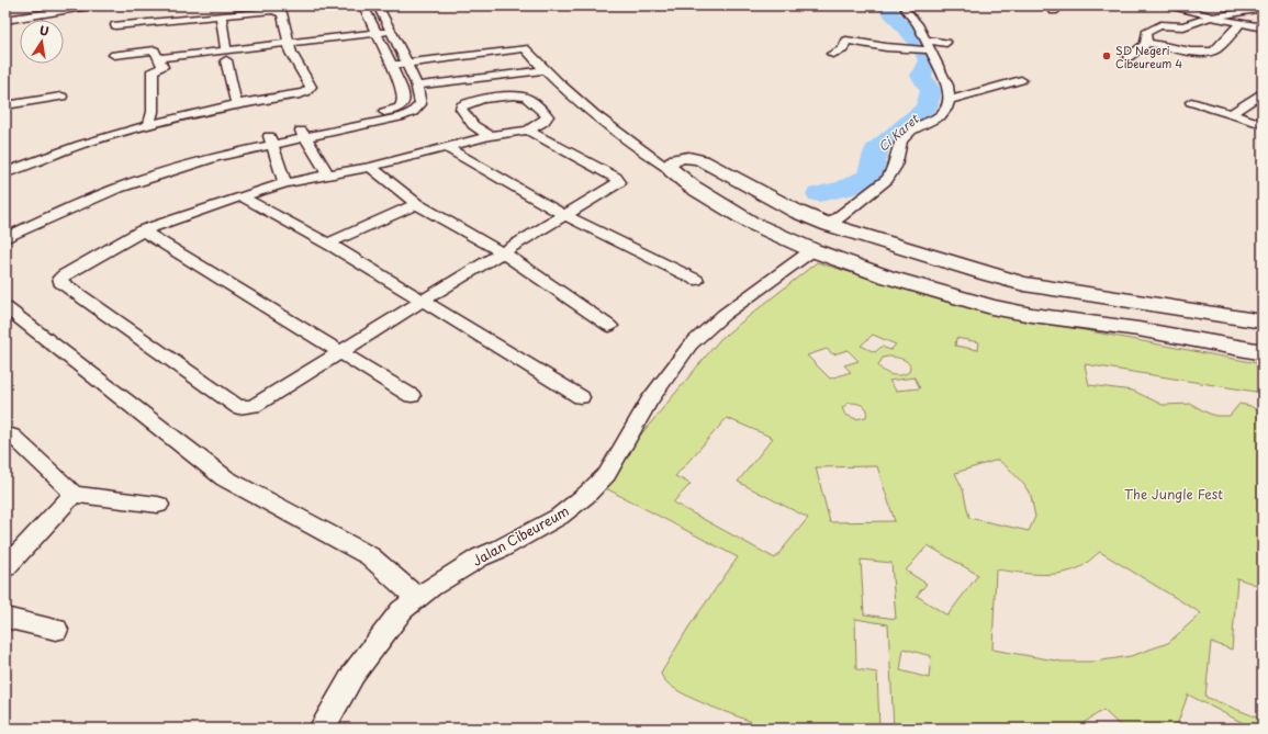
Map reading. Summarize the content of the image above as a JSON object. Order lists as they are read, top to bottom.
{
  "streets": {
    "street": ["Jalan Cibeureum"]
  },
  "water": ["Ci Karet"],
  "parks": ["The Jungle Fest"],
  "places": ["SD Negeri Cibeureum 4"],
  "north": "top"
}
